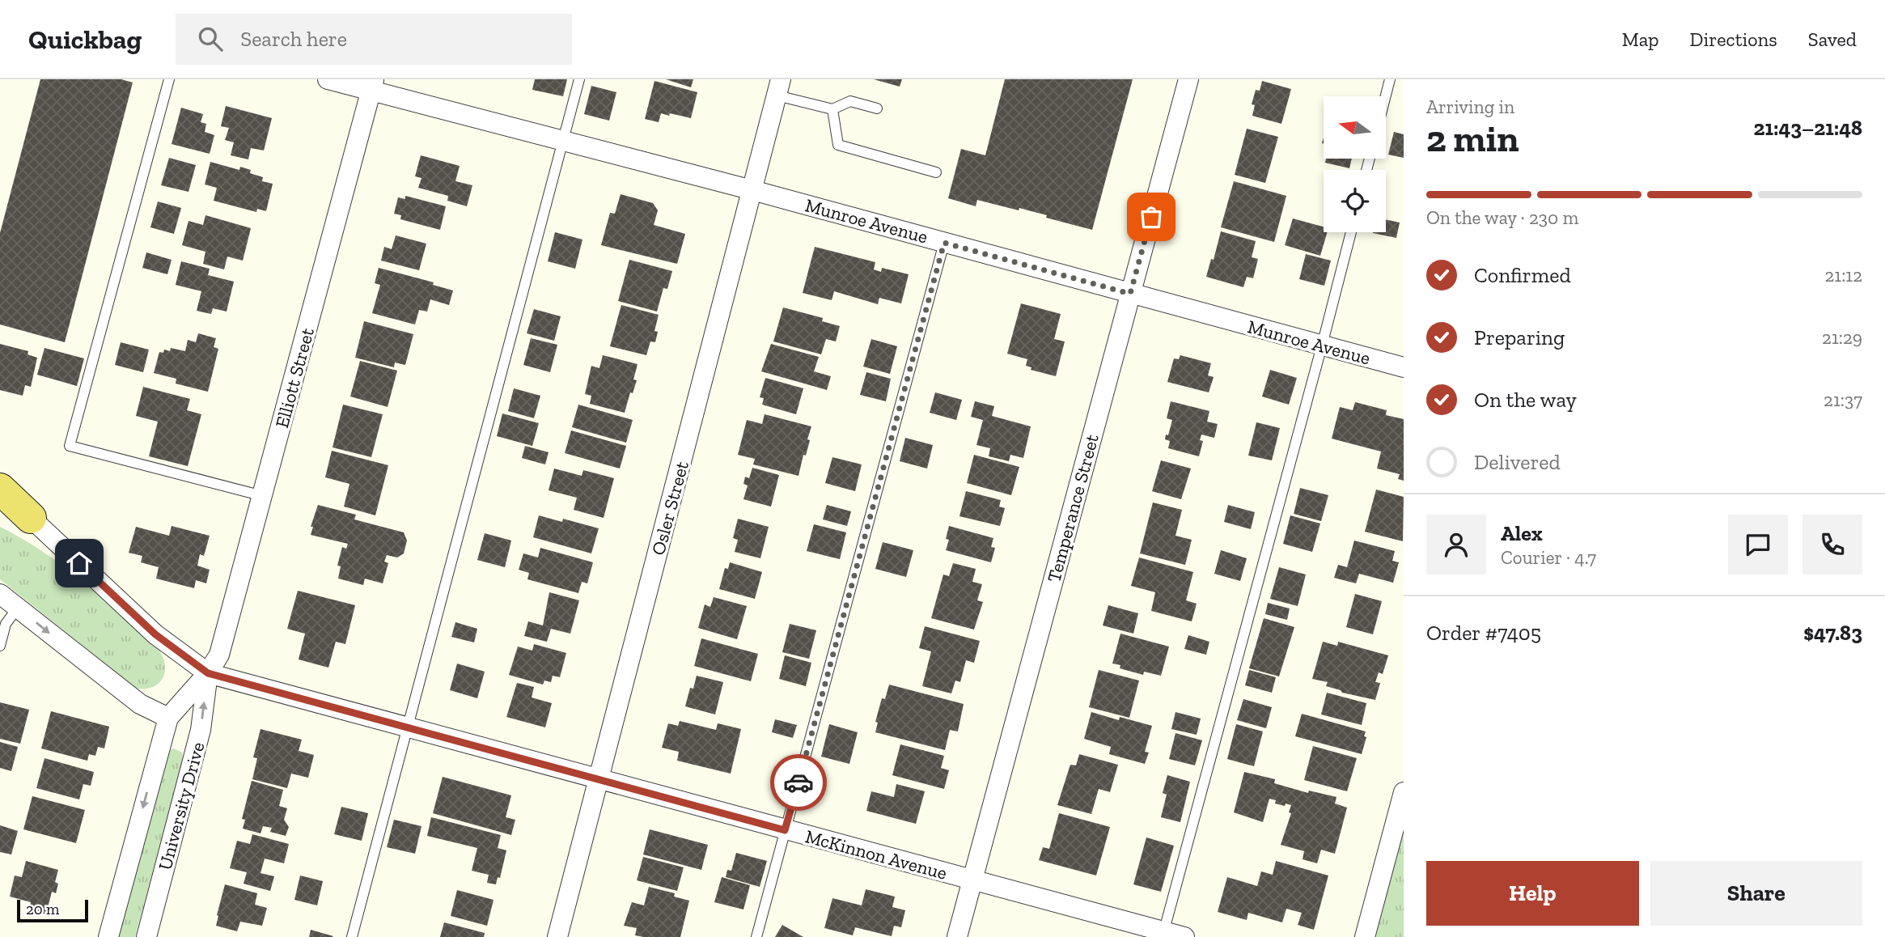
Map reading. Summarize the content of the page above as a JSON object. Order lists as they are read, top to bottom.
{
  "streets": {
    "street": [
      "Munroe Avenue",
      "Elliott Street",
      "Osler Street",
      "Temperance Street",
      "University Drive",
      "McKinnon Avenue"
    ]
  },
  "crossings": [
    ["Munroe Avenue", "Elliott Street"],
    ["Munroe Avenue", "Osler Street"],
    ["Munroe Avenue", "Temperance Street"],
    ["Elliott Street", "University Drive"],
    ["Elliott Street", "McKinnon Avenue"],
    ["Osler Street", "McKinnon Avenue"],
    ["Temperance Street", "McKinnon Avenue"],
    ["University Drive", "McKinnon Avenue"]
  ],
  "scale_bar": "20 m",
  "north": "left",
  "page": {
    "header": "Quickbag",
    "search": "Search here",
    "nav": ["Map", "Directions", "Saved"],
    "heading": ["2 min", "Arriving in", "21:43–21:48"],
    "panel": [
      "Alex",
      "Courier · 4.7",
      "Order #7405",
      "$47.83"
    ],
    "bar": "On the way · 230 m",
    "list": [
      ["Confirmed", "21:12"],
      ["Preparing", "21:29"],
      ["On the way", "21:37"],
      "Delivered"
    ],
    "buttons": ["Help", "Share"],
    "scale": "20 m"
  }
}
